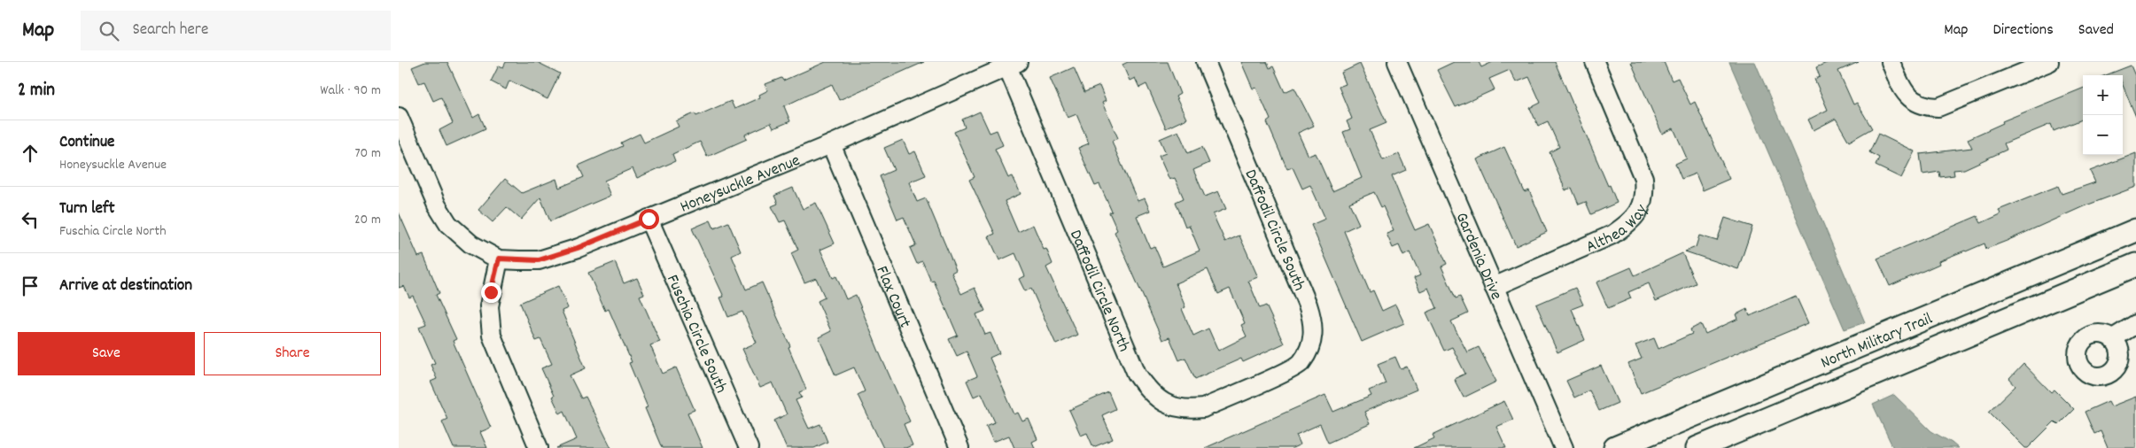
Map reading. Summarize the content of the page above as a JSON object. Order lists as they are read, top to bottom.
{
  "streets": {
    "main road": ["North Military Trail"],
    "street": [
      "Honeysuckle Avenue",
      "Althea Way",
      "Daffodil Circle South",
      "Gardenia Drive",
      "Daffodil Circle North",
      "Flax Court",
      "Fuschia Circle South"
    ]
  },
  "crossings": [
    ["Honeysuckle Avenue", "Daffodil Circle North"],
    ["Honeysuckle Avenue", "Flax Court"],
    ["Honeysuckle Avenue", "Fuschia Circle South"],
    ["Althea Way", "Gardenia Drive"],
    ["Daffodil Circle South", "Daffodil Circle North"]
  ],
  "page": {
    "header": "Map",
    "search": "Search here",
    "nav": ["Map", "Directions", "Saved"],
    "heading": ["2 min", "Walk · 90 m"],
    "map_buttons": ["+", "−"],
    "list": [
      ["Continue", "Honeysuckle Avenue", "70 m"],
      ["Turn left", "Fuschia Circle North", "20 m"],
      "Arrive at destination"
    ],
    "buttons": ["Save", "Share"]
  }
}
